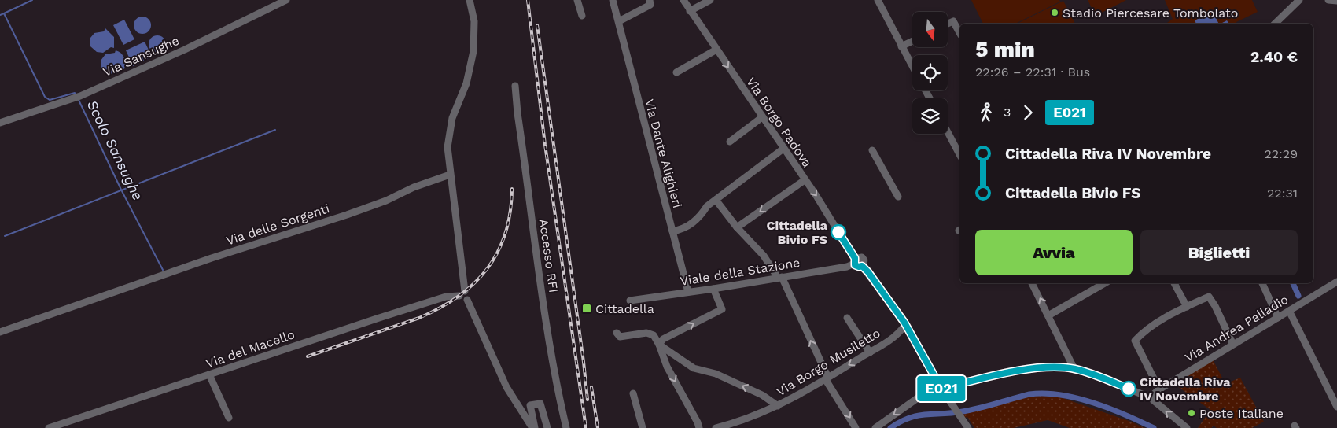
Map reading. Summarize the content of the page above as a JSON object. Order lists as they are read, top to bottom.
{
  "streets": {
    "street": [
      "Via Sansughe",
      "Via Borgo Padova",
      "Via Dante Alighieri",
      "Via delle Sorgenti",
      "Accesso RFI",
      "Viale della Stazione",
      "Via Andrea Palladio",
      "Via del Macello",
      "Via Borgo Musiletto"
    ]
  },
  "crossings": [
    ["Via Borgo Padova", "Viale della Stazione"],
    ["Via Borgo Padova", "Via Borgo Musiletto"],
    ["Via Dante Alighieri", "Viale della Stazione"]
  ],
  "water": ["Scolo Sansughe"],
  "places": {
    "other": [
      "Stadio Piercesare Tombolato",
      "Cittadella Bivio FS",
      "Cittadella Riva IV Novembre",
      "Poste Italiane"
    ],
    "transit": ["Cittadella"]
  },
  "lines": ["bus line E021"],
  "north": "bottom",
  "page": {
    "on_map": "E021",
    "heading": ["5 min", "22:26 – 22:31 · Bus", "2.40 €"],
    "legs": ["3", "E021"],
    "list": [
      {
        "name": "Cittadella Riva IV Novembre",
        "value": "22:29"
      },
      {
        "name": "Cittadella Bivio FS",
        "value": "22:31"
      }
    ],
    "buttons": ["Avvia", "Biglietti"]
  }
}
